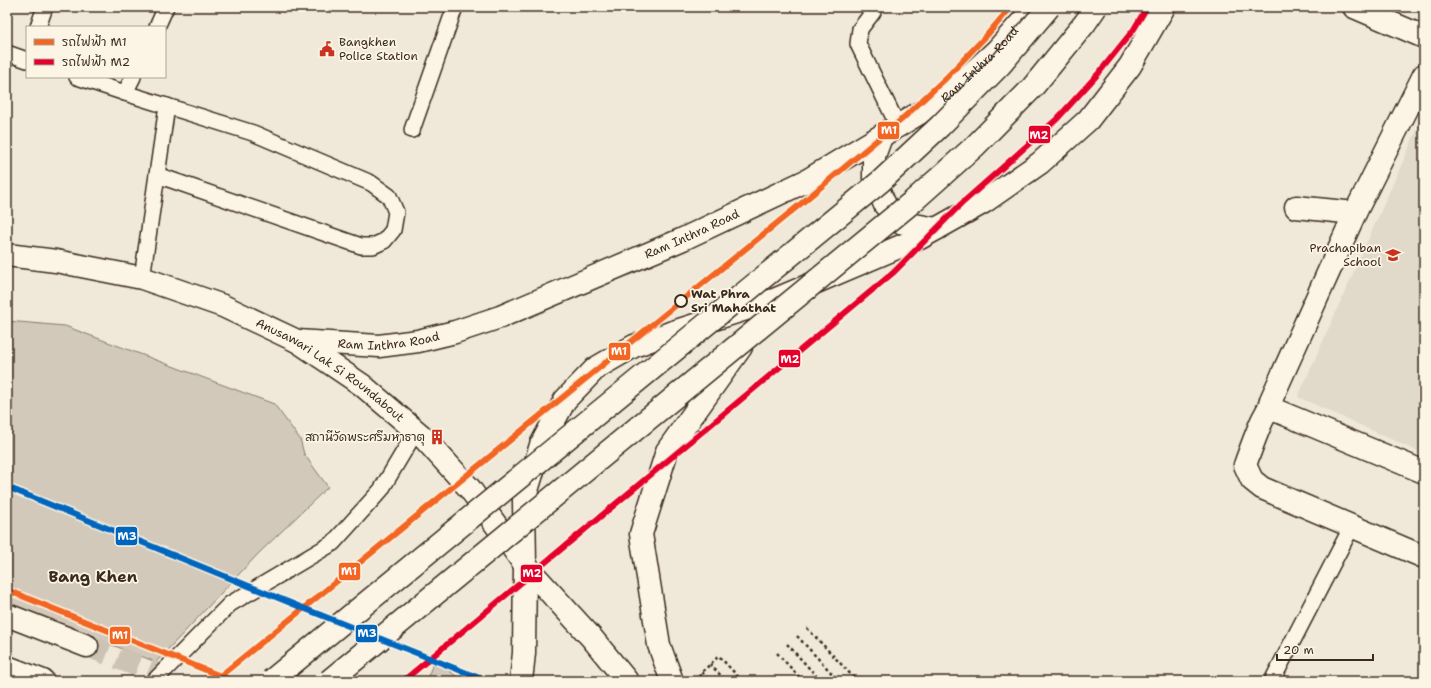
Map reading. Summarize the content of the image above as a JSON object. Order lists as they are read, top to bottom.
{
  "streets": {
    "main road": ["Ram Inthra Road", "Anusawari Lak Si Roundabout"]
  },
  "crossings": [
    ["Ram Inthra Road", "Anusawari Lak Si Roundabout"]
  ],
  "districts": ["Bang Khen"],
  "places": {
    "public building": ["Bangkhen Police Station"],
    "school or university": ["Prachapiban School"],
    "other": ["Wat Phra Sri Mahathat"],
    "building": ["สถานีวัดพระศรีมหาธาตุ"]
  },
  "lines": ["metro line M1", "metro line M2", "transit line M3"],
  "legend": ["รถไฟฟ้า M1", "รถไฟฟ้า M2"],
  "scale_bar": "20 m"
}
